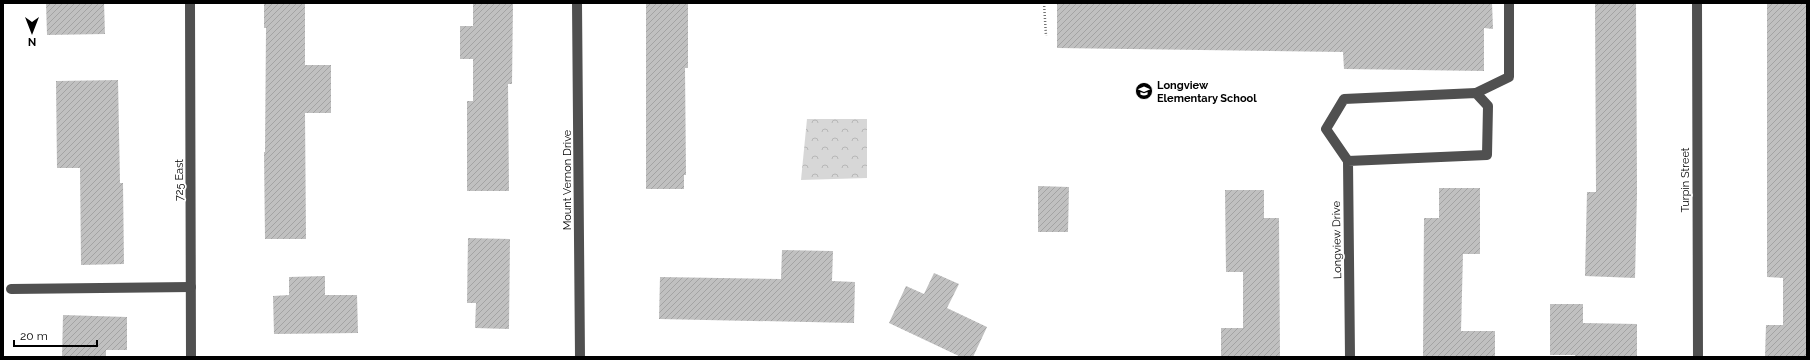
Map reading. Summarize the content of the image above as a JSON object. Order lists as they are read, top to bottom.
{
  "streets": {
    "street": [
      "725 East",
      "Mount Vernon Drive",
      "Turpin Street",
      "Longview Drive"
    ]
  },
  "places": {
    "school or university": ["Longview Elementary School"]
  },
  "scale_bar": "20 m",
  "north": "bottom"
}
